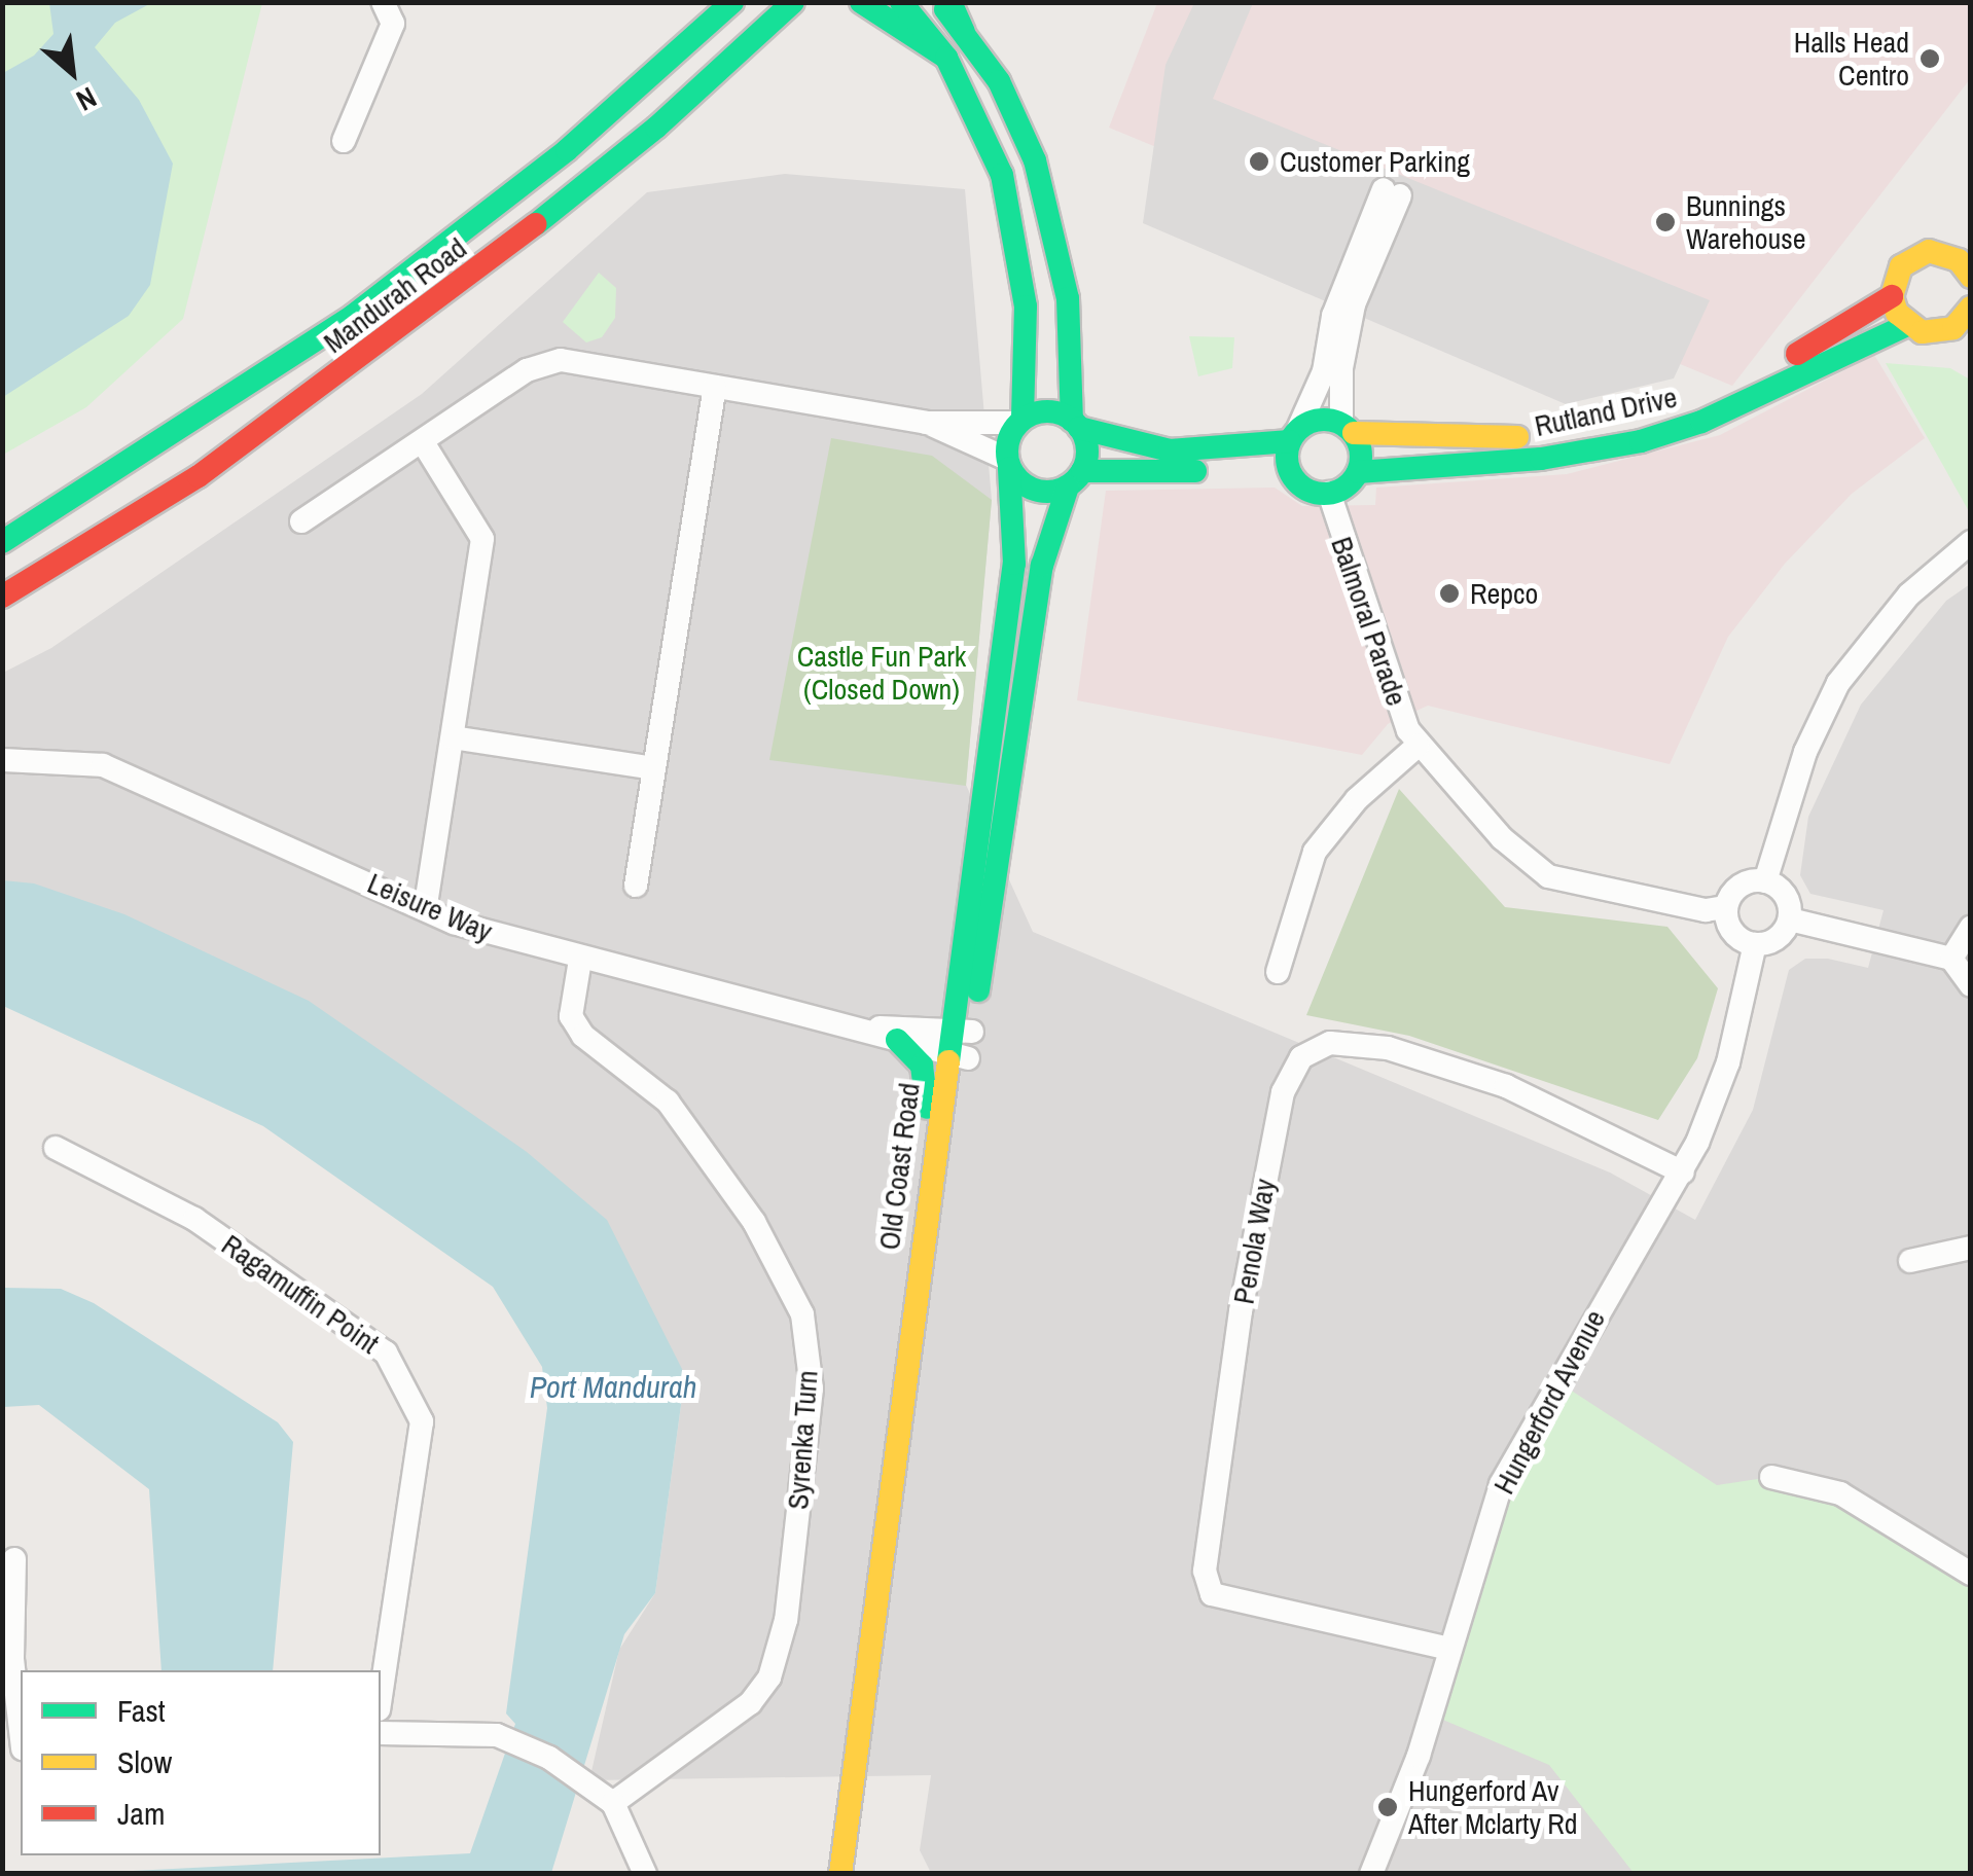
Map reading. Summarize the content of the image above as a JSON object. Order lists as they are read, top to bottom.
{
  "streets": {
    "main road": ["Mandurah Road", "Rutland Drive", "Old Coast Road"],
    "street": [
      "Balmoral Parade",
      "Leisure Way",
      "Penola Way",
      "Ragamuffin Point",
      "Hungerford Avenue",
      "Syrenka Turn"
    ]
  },
  "crossings": [
    ["Rutland Drive", "Balmoral Parade"],
    ["Balmoral Parade", "Hungerford Avenue"],
    ["Leisure Way", "Old Coast Road"],
    ["Leisure Way", "Syrenka Turn"],
    ["Penola Way", "Hungerford Avenue"]
  ],
  "water": ["Port Mandurah"],
  "parks": ["Castle Fun Park (Closed Down)"],
  "places": [
    "Halls Head Centro",
    "Customer Parking",
    "Bunnings Warehouse",
    "Repco",
    "Hungerford Av After Mclarty Rd"
  ],
  "legend": ["Fast", "Slow", "Jam"],
  "north": "bottom right"
}
